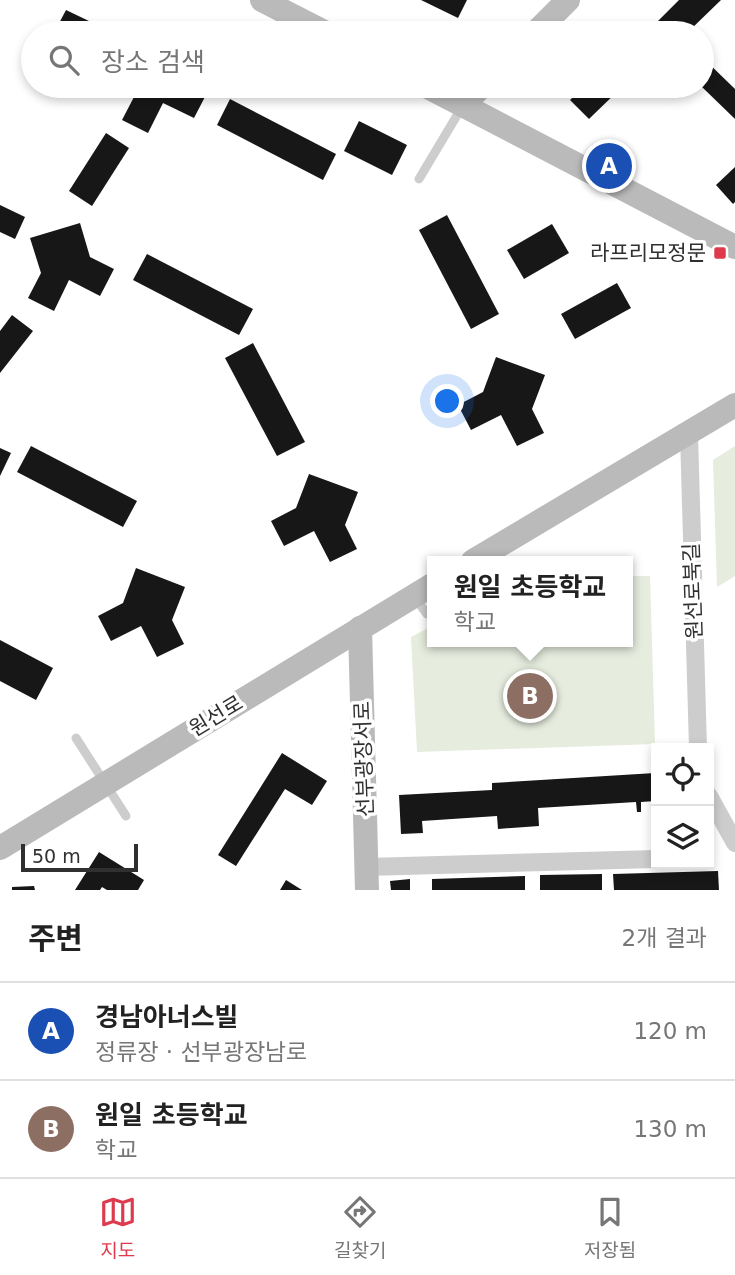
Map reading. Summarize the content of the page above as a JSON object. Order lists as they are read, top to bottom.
{
  "streets": {
    "street": ["원선로북길", "원선로", "선부광장서로"]
  },
  "crossings": [
    ["원선로", "선부광장서로"]
  ],
  "places": {
    "transit": ["라프리모정문"]
  },
  "scale_bar": "50 m",
  "page": {
    "search": "장소 검색",
    "pins": ["A", "B"],
    "popup": ["원일 초등학교", "학교"],
    "scale": "50 m",
    "heading": ["주변", "2개 결과"],
    "list": [
      {
        "mark": "A",
        "name": "경남아너스빌",
        "note": "정류장 · 선부광장남로",
        "value": "120 m"
      },
      {
        "mark": "B",
        "name": "원일 초등학교",
        "note": "학교",
        "value": "130 m"
      }
    ],
    "nav": ["지도", "길찾기", "저장됨"]
  }
}
